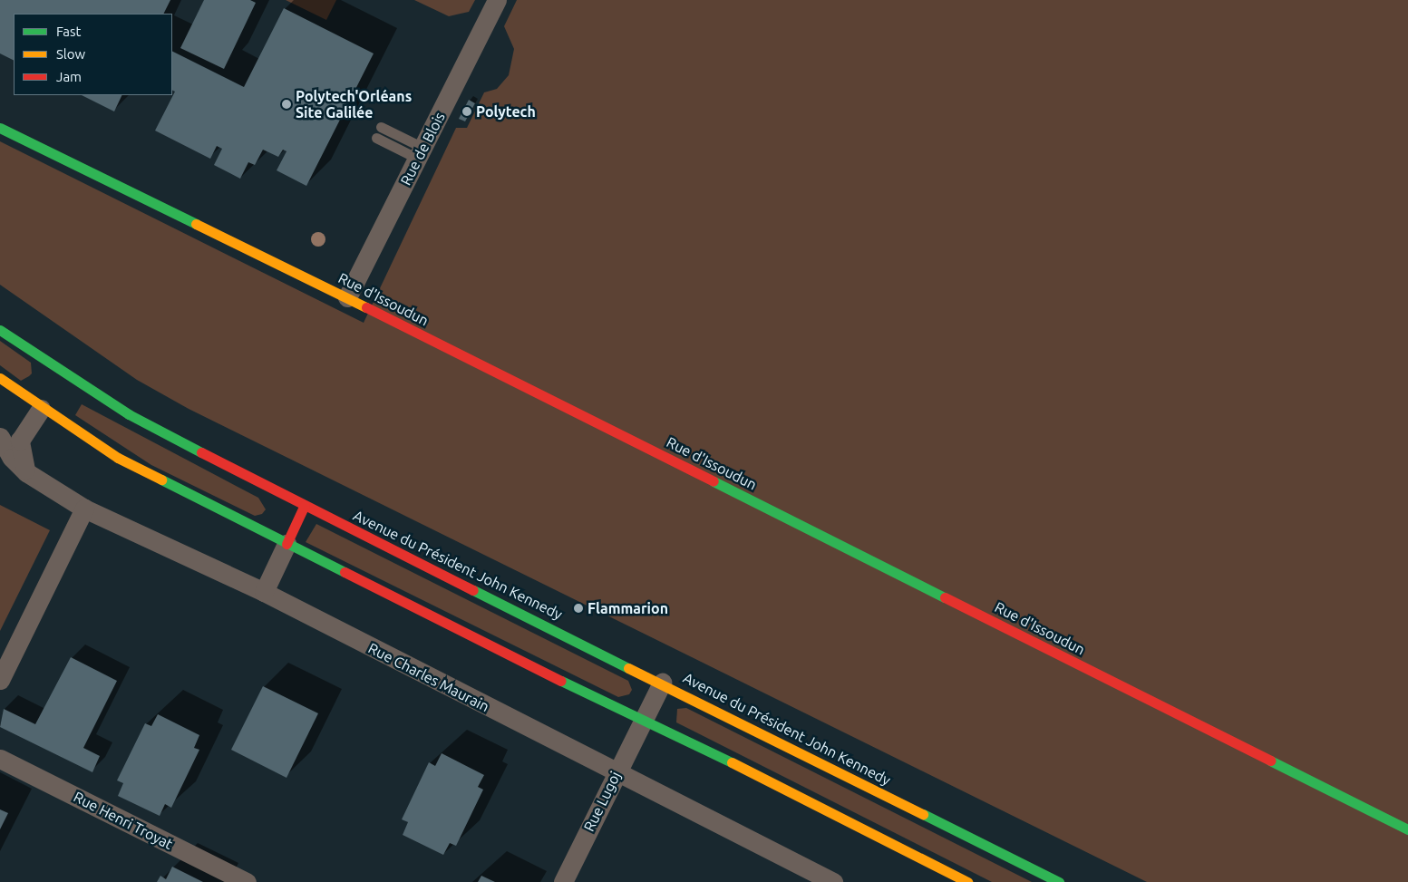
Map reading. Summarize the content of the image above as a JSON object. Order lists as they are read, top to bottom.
{
  "streets": {
    "main road": ["Rue d'Issoudun", "Avenue du Président John Kennedy"],
    "street": [
      "Rue de Blois",
      "Rue Charles Maurain",
      "Rue Lugoj",
      "Rue Henri Troyat"
    ]
  },
  "crossings": [
    ["Rue de Blois", "Rue d'Issoudun"],
    ["Avenue du Président John Kennedy", "Rue Lugoj"],
    ["Rue Charles Maurain", "Rue Lugoj"]
  ],
  "places": ["Polytech'Orléans Site Galilée", "Polytech", "Flammarion"],
  "legend": ["Fast", "Slow", "Jam"]
}
